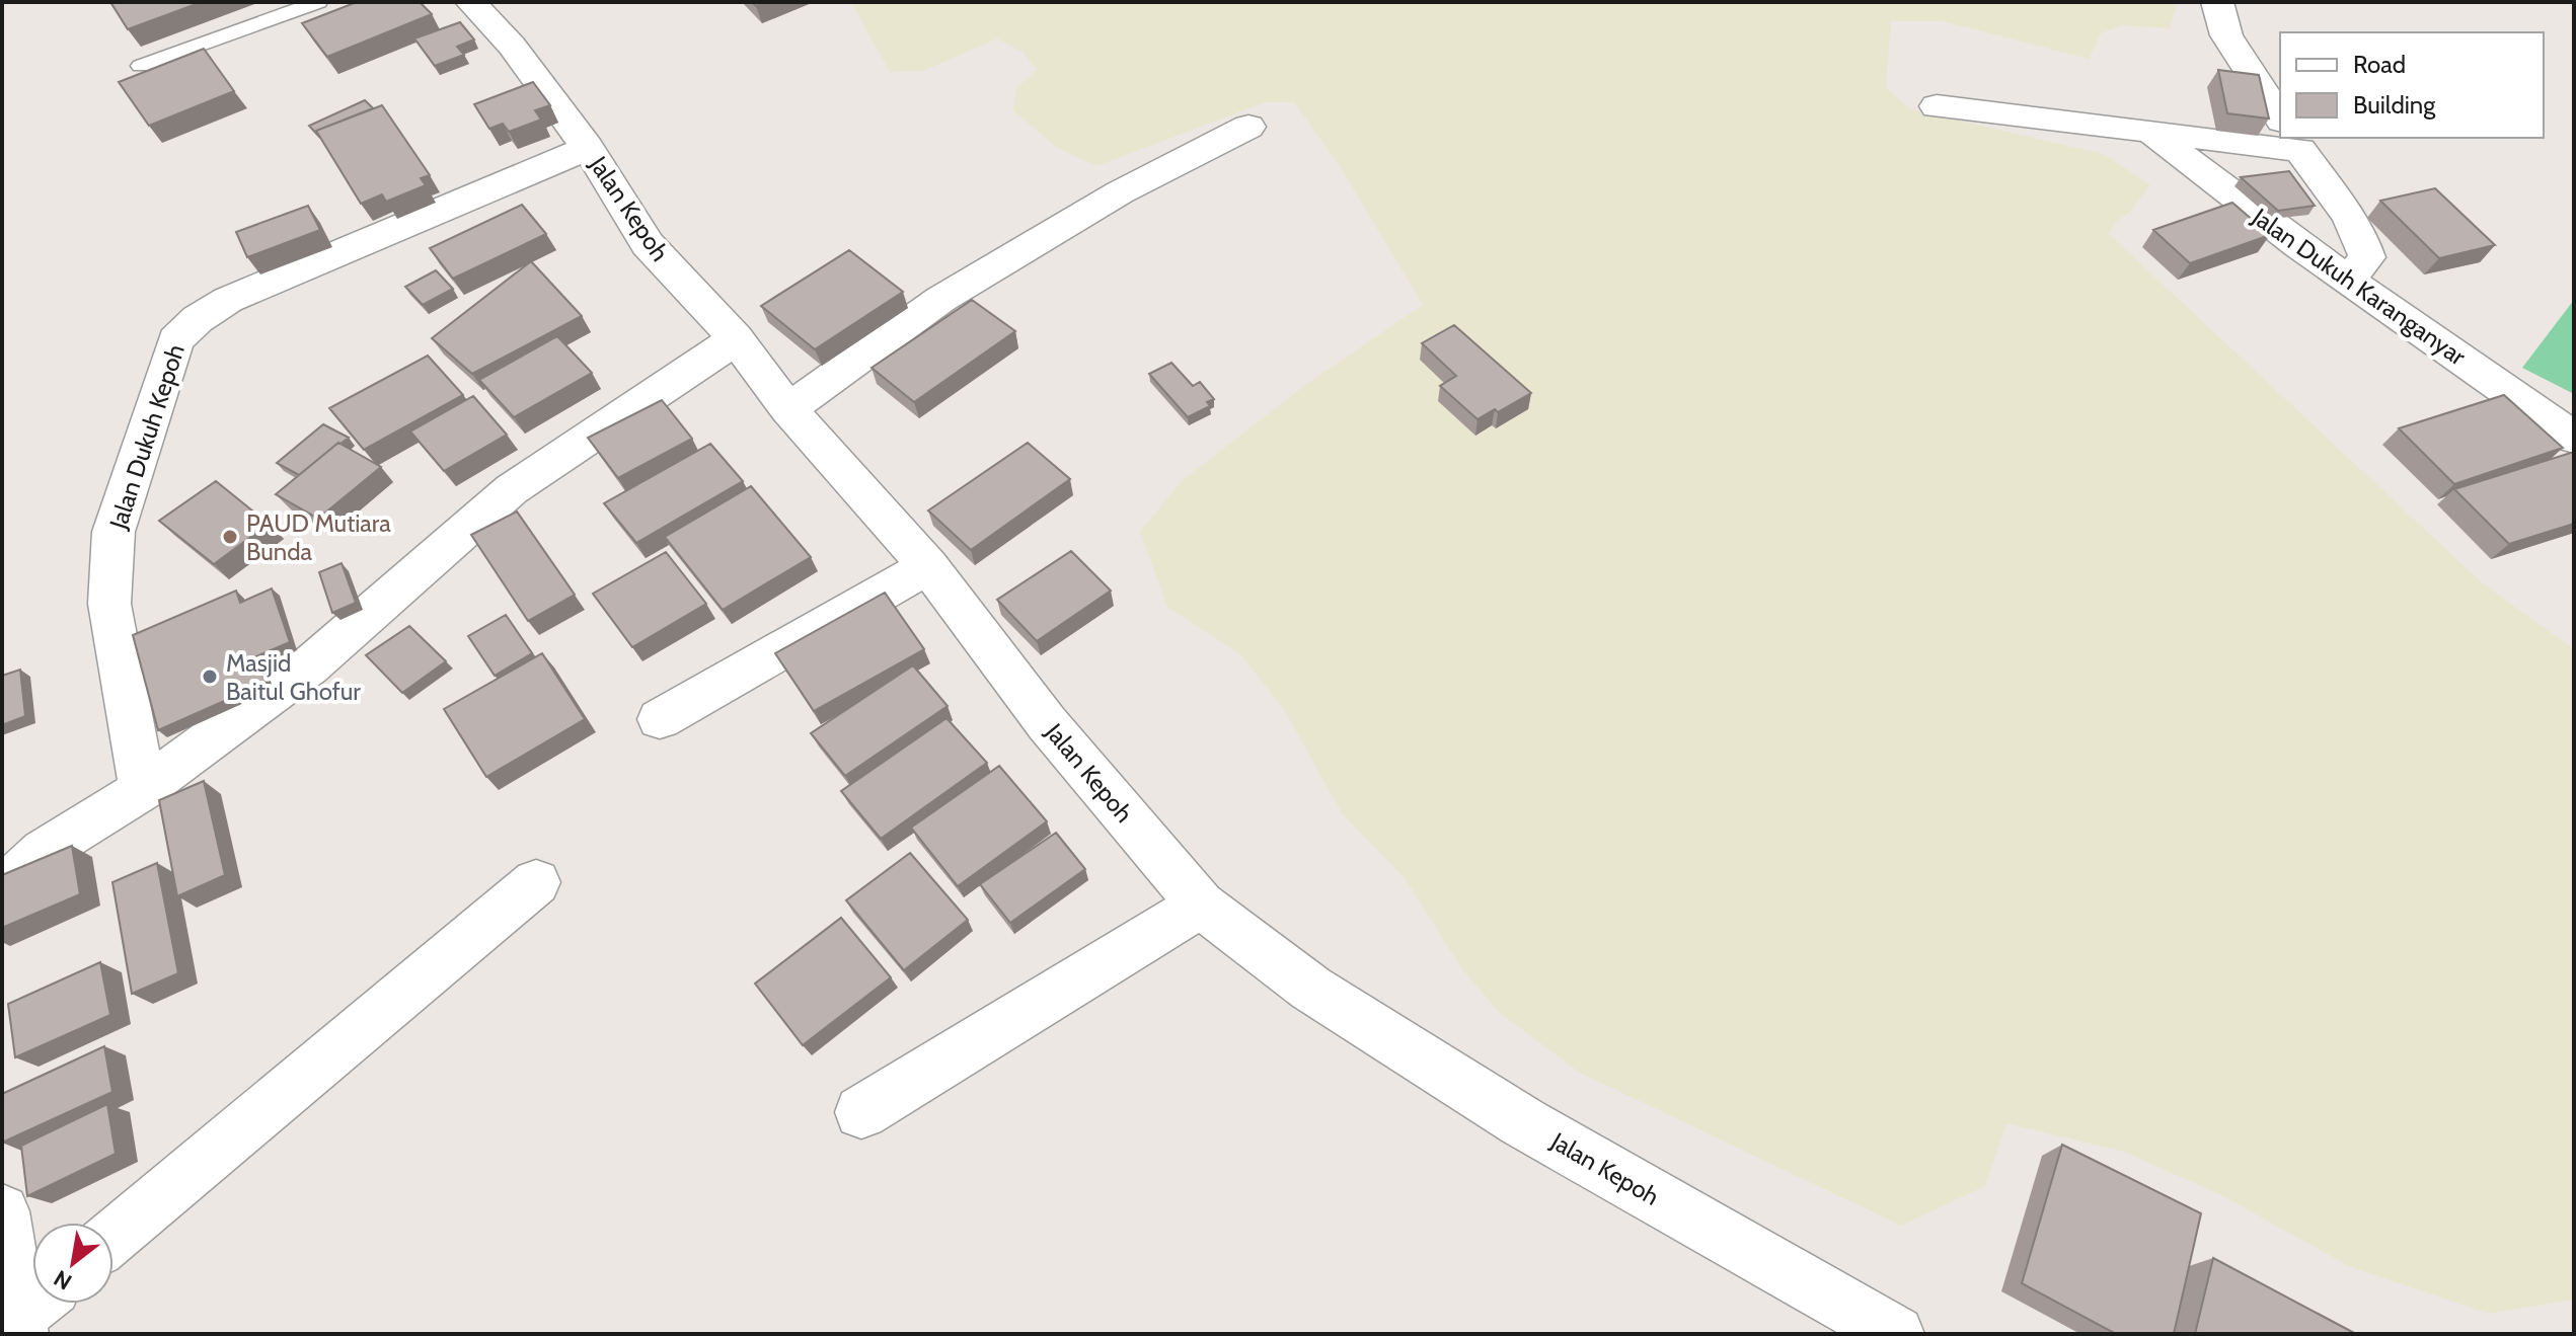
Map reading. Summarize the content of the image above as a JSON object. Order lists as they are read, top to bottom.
{
  "streets": {
    "street": ["Jalan Kepoh", "Jalan Dukuh Karanganyar", "Jalan Dukuh Kepoh"]
  },
  "crossings": [
    ["Jalan Kepoh", "Jalan Dukuh Kepoh"]
  ],
  "places": ["PAUD Mutiara Bunda", "Masjid Baitul Ghofur"],
  "legend": ["Road", "Building"],
  "north": "bottom left"
}
